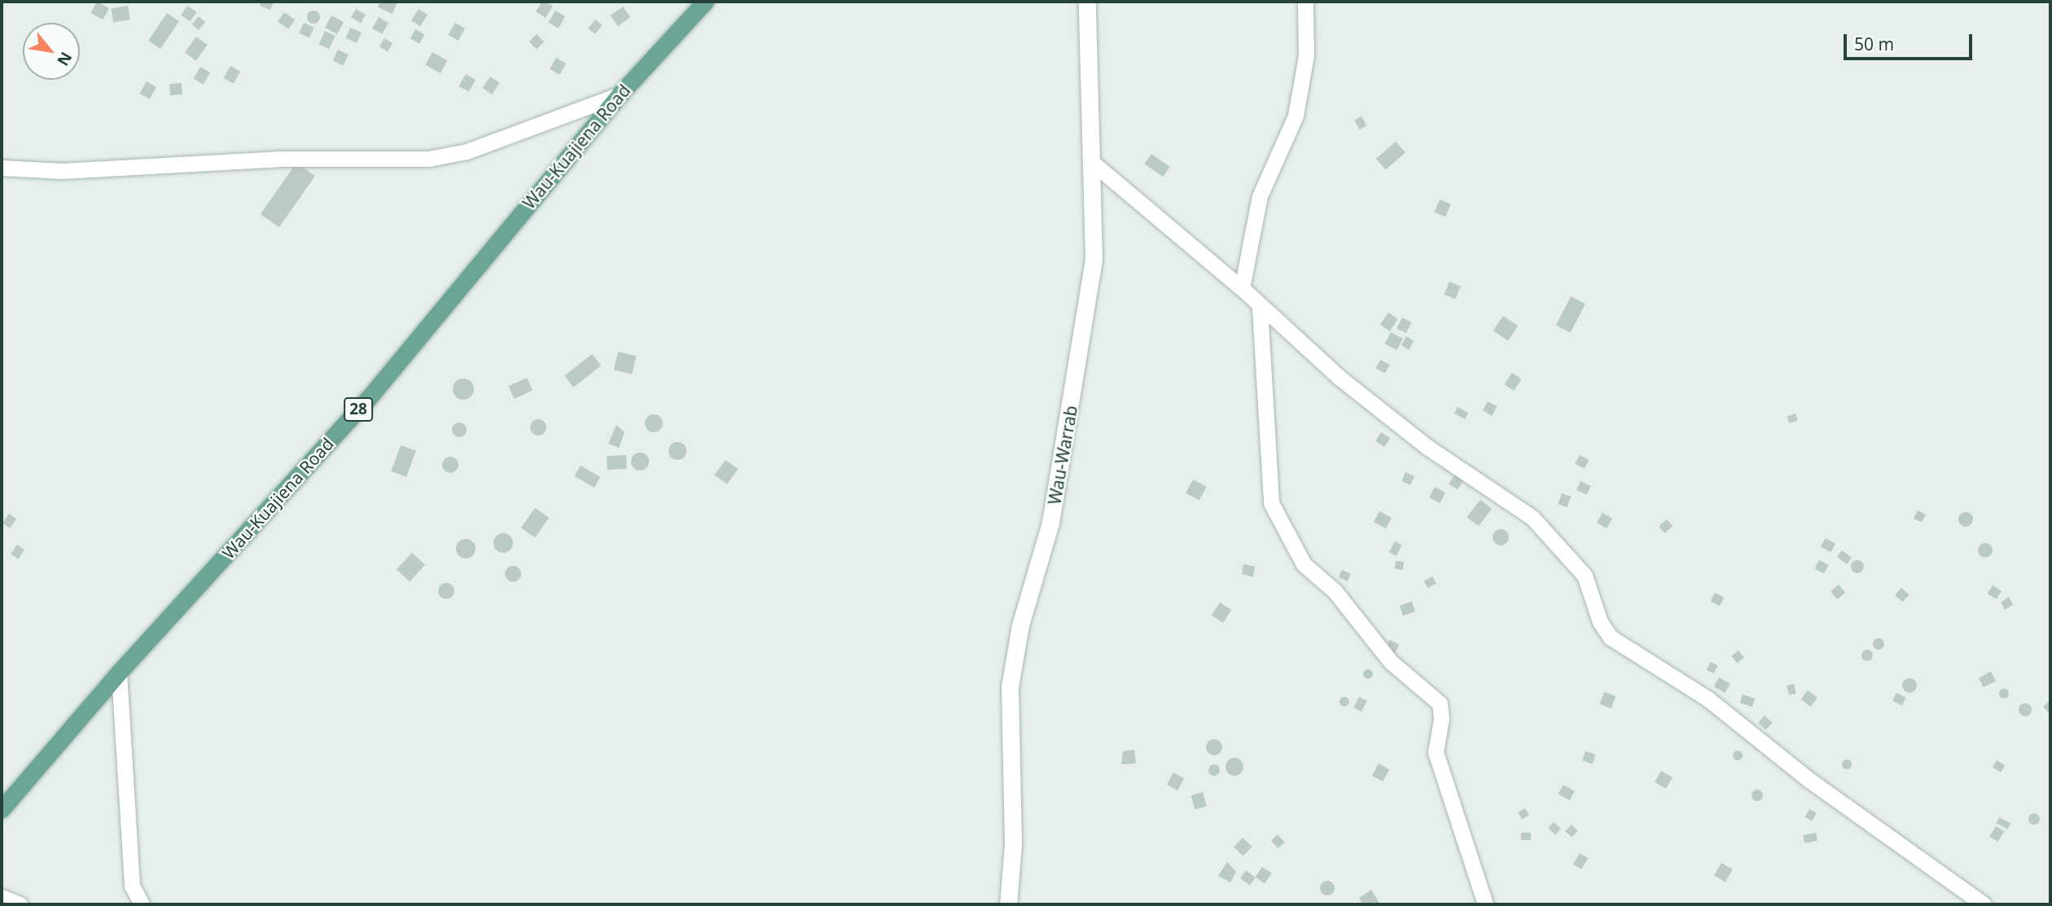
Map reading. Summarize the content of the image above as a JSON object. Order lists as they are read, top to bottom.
{
  "streets": {
    "main road": ["Wau-Kuajiena Road", "28", "Wau-Warrab"]
  },
  "scale_bar": "50 m",
  "north": "bottom right"
}
